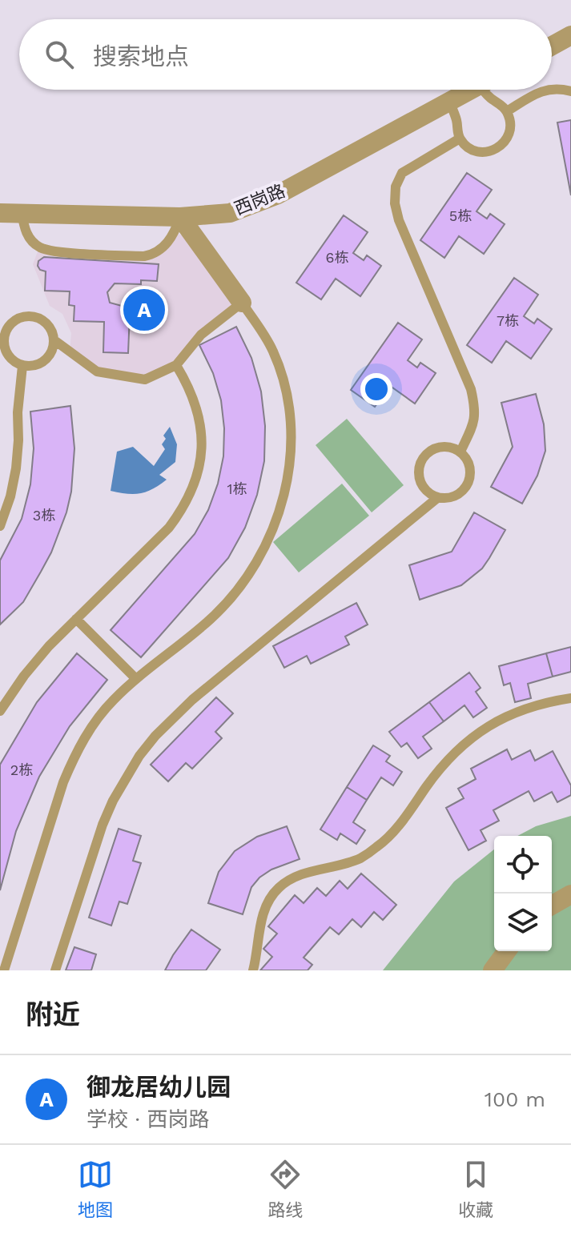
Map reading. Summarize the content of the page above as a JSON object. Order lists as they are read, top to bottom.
{
  "streets": {
    "street": ["西岗路"]
  },
  "house_numbers": [
    "5栋",
    "6栋",
    "7栋",
    "1栋",
    "3栋",
    "2栋"
  ],
  "page": {
    "search": "搜索地点",
    "pins": "A",
    "heading": "附近",
    "list": [
      {
        "mark": "A",
        "name": "御龙居幼儿园",
        "note": "学校 · 西岗路",
        "value": "100 m"
      }
    ],
    "nav": ["地图", "路线", "收藏"]
  }
}
